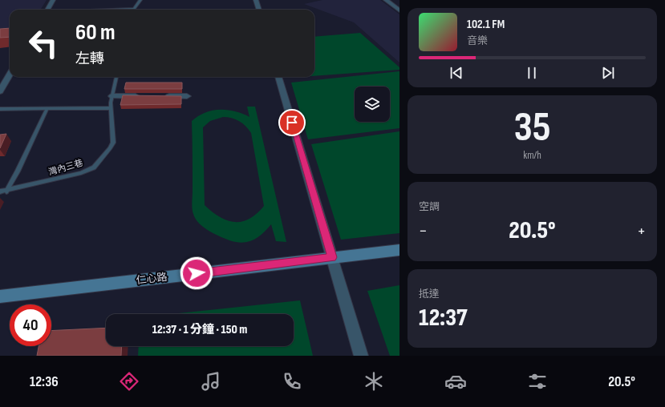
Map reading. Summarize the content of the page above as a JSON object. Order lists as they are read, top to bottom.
{
  "streets": {
    "street": ["仁心路"],
    "lane": ["灣內三巷"]
  },
  "page": {
    "turn": ["60 m", "左轉"],
    "song": ["102.1 FM", "音樂"],
    "tile": [
      ["35", "km/h"],
      "空調",
      ["抵達", "12:37"]
    ],
    "heat": ["−", "20.5°", "+"],
    "limit": "40",
    "trip": "12:37 · 1 分鐘 · 150 m",
    "tabs": ["12:36", "20.5°"]
  }
}
